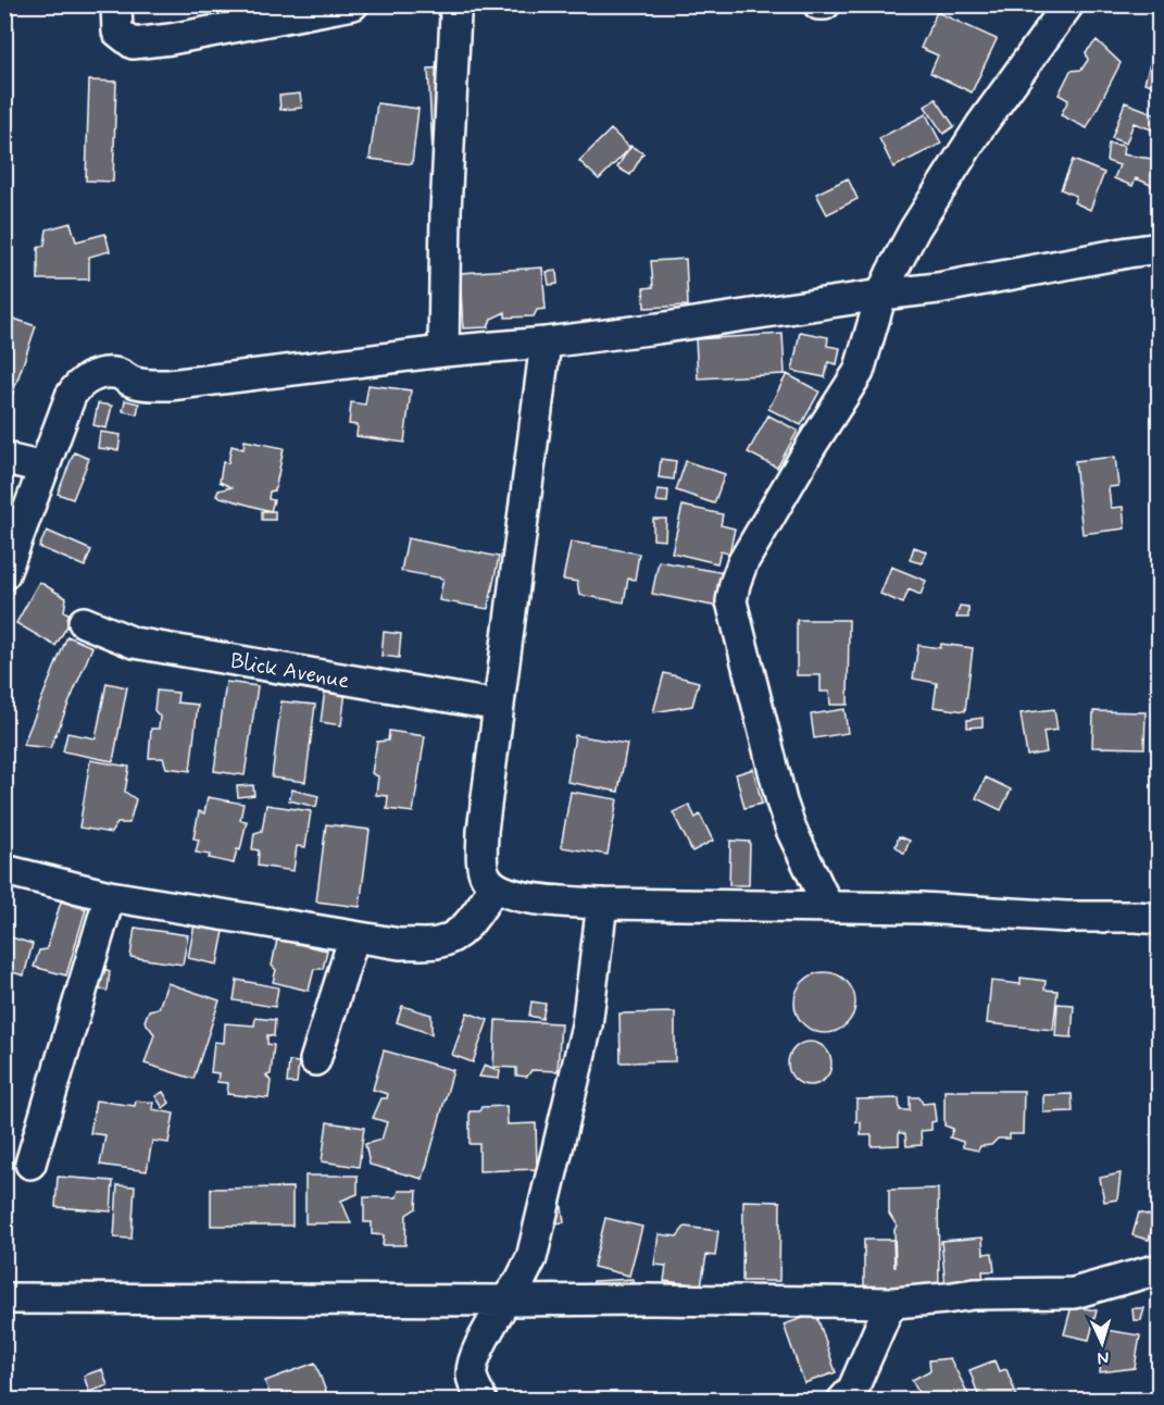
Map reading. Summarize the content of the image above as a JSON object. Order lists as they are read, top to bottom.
{
  "streets": {
    "street": ["Blick Avenue"]
  },
  "north": "bottom"
}
